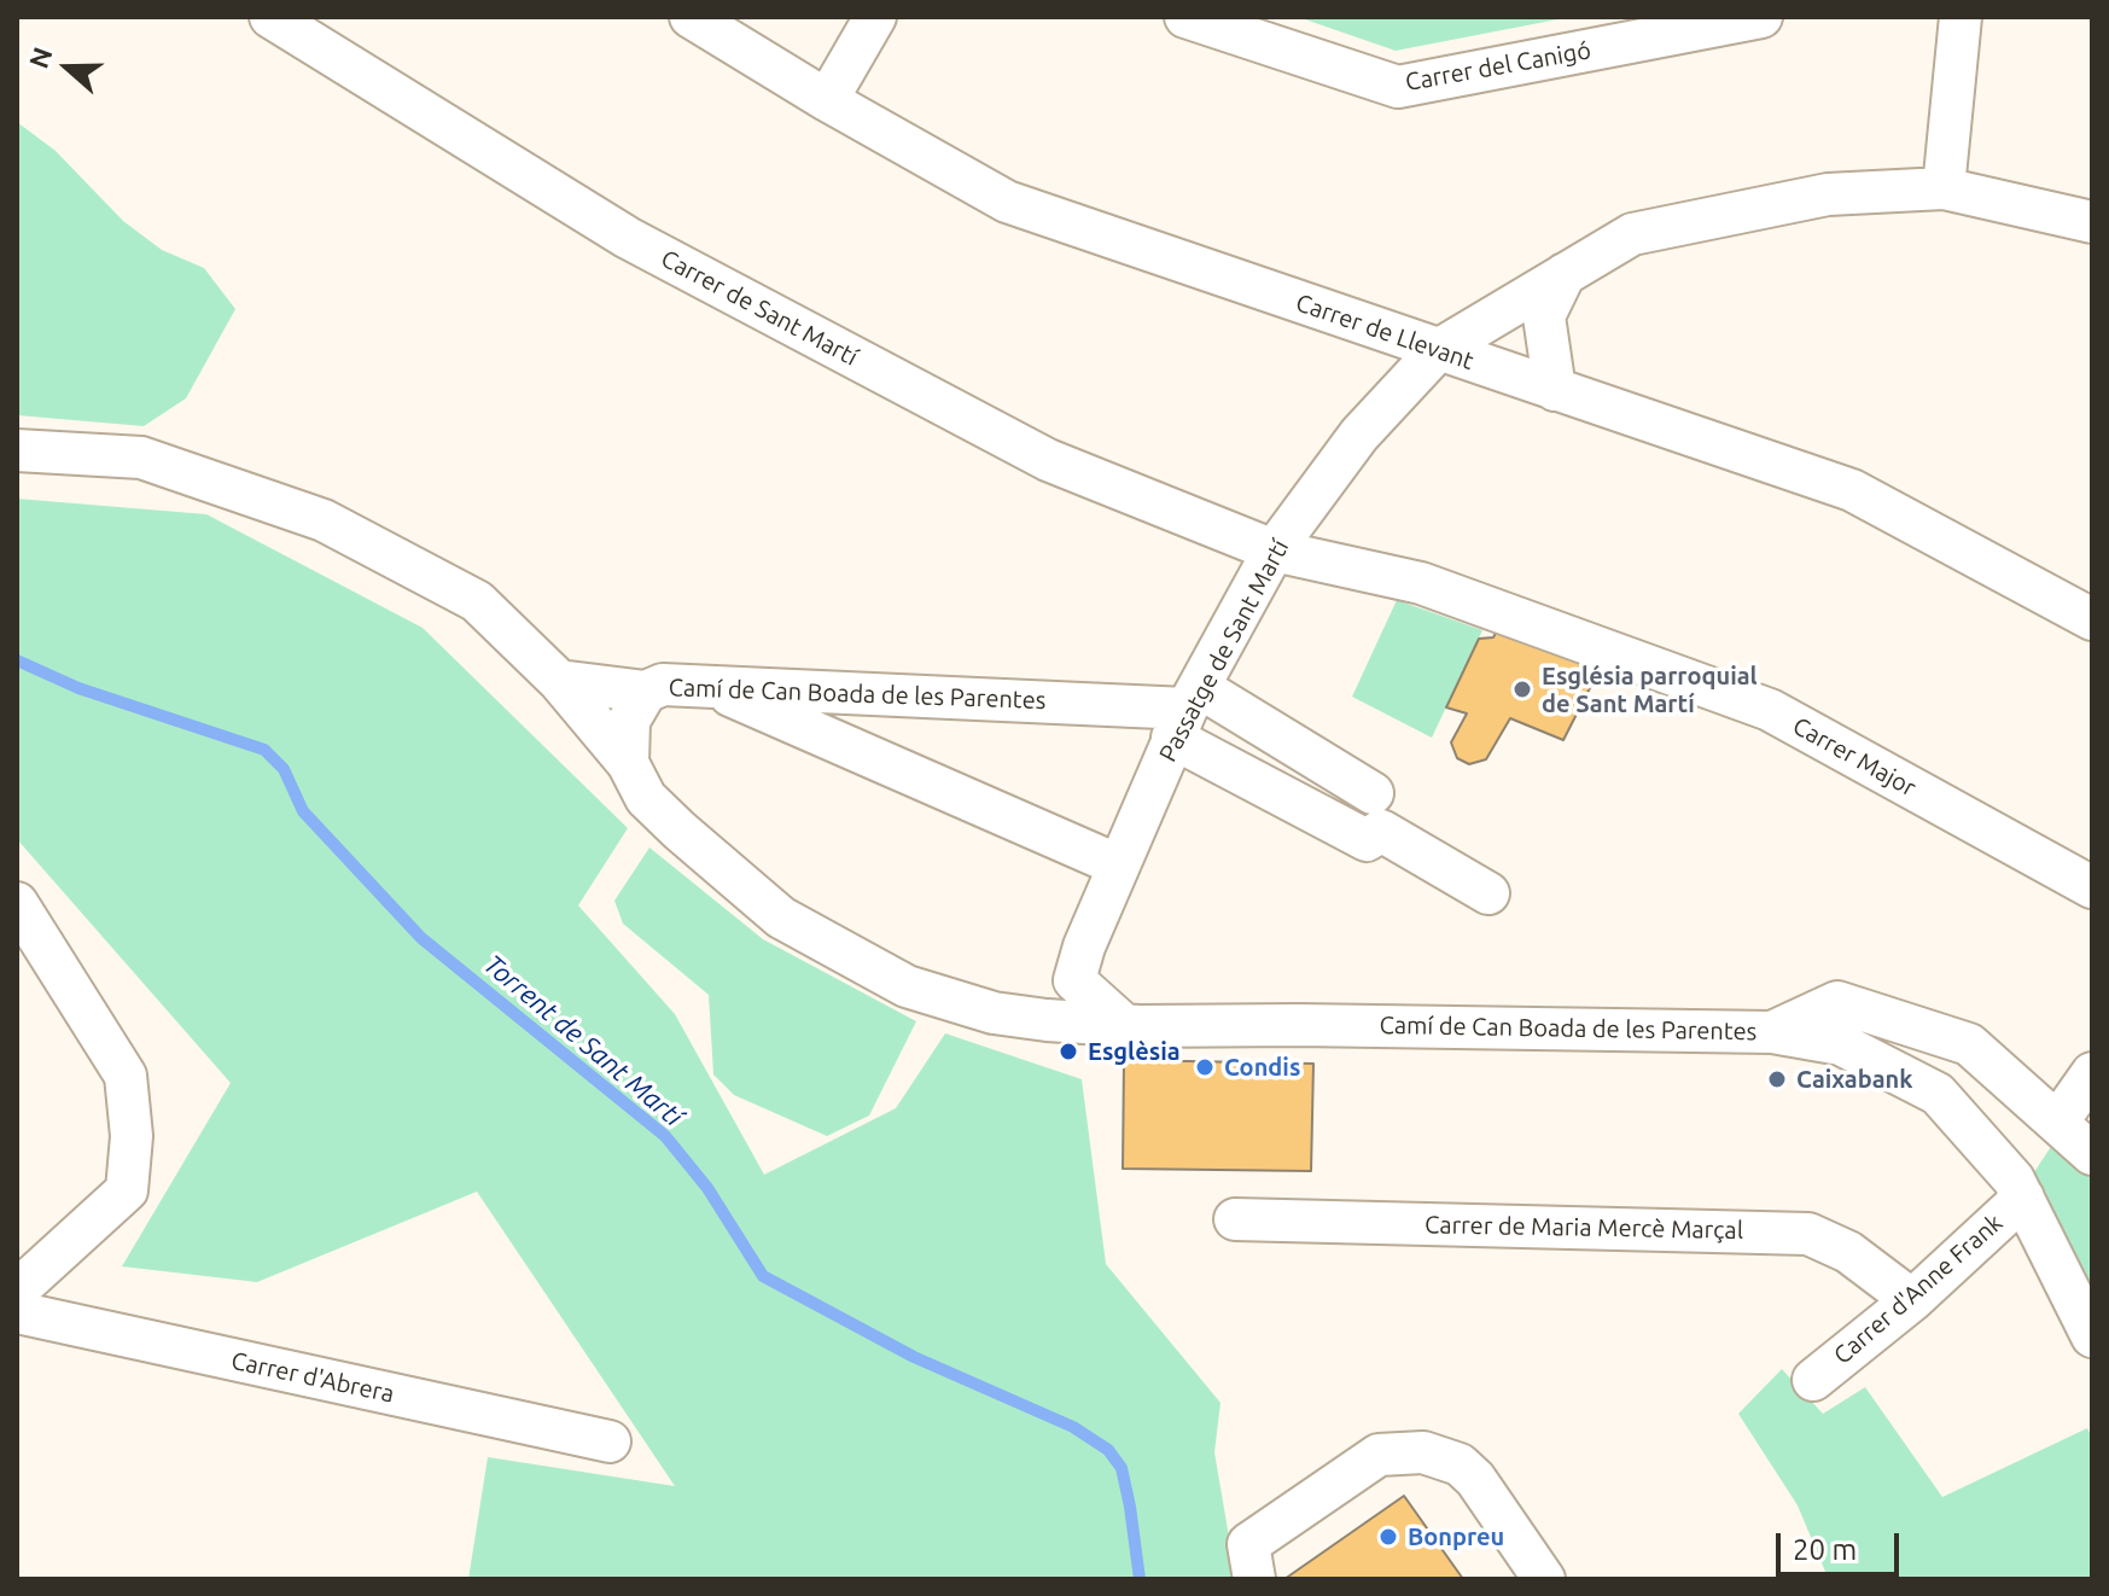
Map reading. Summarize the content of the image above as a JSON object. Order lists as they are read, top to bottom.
{
  "streets": {
    "street": [
      "Carrer del Canigó",
      "Carrer de Sant Martí",
      "Carrer de Llevant",
      "Passatge de Sant Martí",
      "Camí de Can Boada de les Parentes",
      "Carrer Major",
      "Carrer de Maria Mercè Marçal",
      "Carrer d'Anne Frank",
      "Carrer d'Abrera"
    ]
  },
  "crossings": [
    ["Carrer de Sant Martí", "Passatge de Sant Martí"],
    ["Carrer de Sant Martí", "Carrer Major"],
    ["Carrer de Llevant", "Passatge de Sant Martí"],
    ["Passatge de Sant Martí", "Camí de Can Boada de les Parentes"],
    ["Passatge de Sant Martí", "Carrer Major"],
    ["Carrer de Maria Mercè Marçal", "Carrer d'Anne Frank"]
  ],
  "water": ["Torrent de Sant Martí"],
  "places": [
    "Església parroquial de Sant Martí",
    "Esglèsia",
    "Condis",
    "Caixabank",
    "Bonpreu"
  ],
  "scale_bar": "20 m",
  "north": "left"
}
